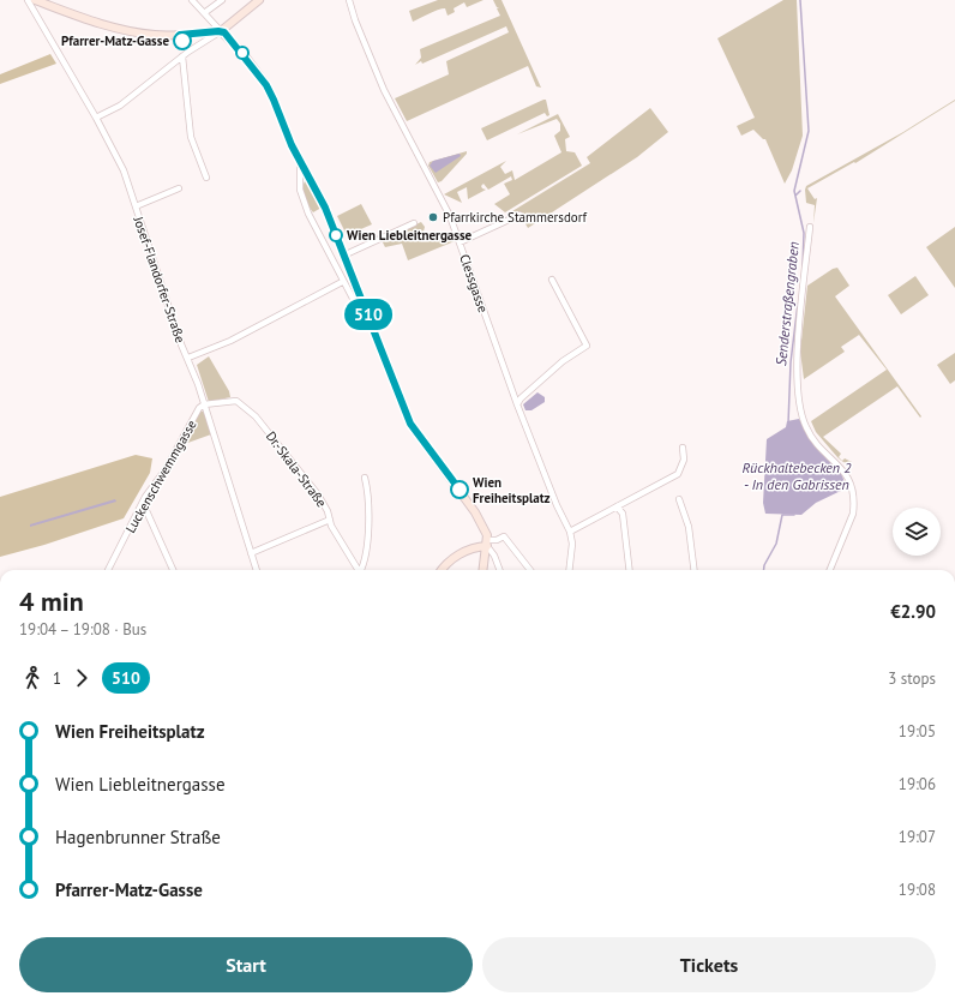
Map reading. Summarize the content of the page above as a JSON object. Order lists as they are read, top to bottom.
{
  "streets": {
    "street": [
      "Josef-Flandorfer-Straße",
      "Clessgasse",
      "Dr.-Skala-Straße",
      "Luckenschwemmgasse"
    ]
  },
  "crossings": [
    ["Josef-Flandorfer-Straße", "Dr.-Skala-Straße"],
    ["Josef-Flandorfer-Straße", "Luckenschwemmgasse"],
    ["Dr.-Skala-Straße", "Luckenschwemmgasse"]
  ],
  "water": ["Senderstraßengraben", "Rückhaltebecken 2 - In den Gabrissen"],
  "places": [
    "Pfarrer-Matz-Gasse",
    "Pfarrkirche Stammersdorf",
    "Wien Liebleitnergasse",
    "Wien Freiheitsplatz"
  ],
  "lines": ["bus line 510"],
  "page": {
    "on_map": "510",
    "heading": ["4 min", "19:04 – 19:08 · Bus", "€2.90"],
    "legs": ["1", "510", "3 stops"],
    "list": [
      {
        "name": "Wien Freiheitsplatz",
        "value": "19:05"
      },
      {
        "name": "Wien Liebleitnergasse",
        "value": "19:06"
      },
      {
        "name": "Hagenbrunner Straße",
        "value": "19:07"
      },
      {
        "name": "Pfarrer-Matz-Gasse",
        "value": "19:08"
      }
    ],
    "buttons": ["Start", "Tickets"]
  }
}
